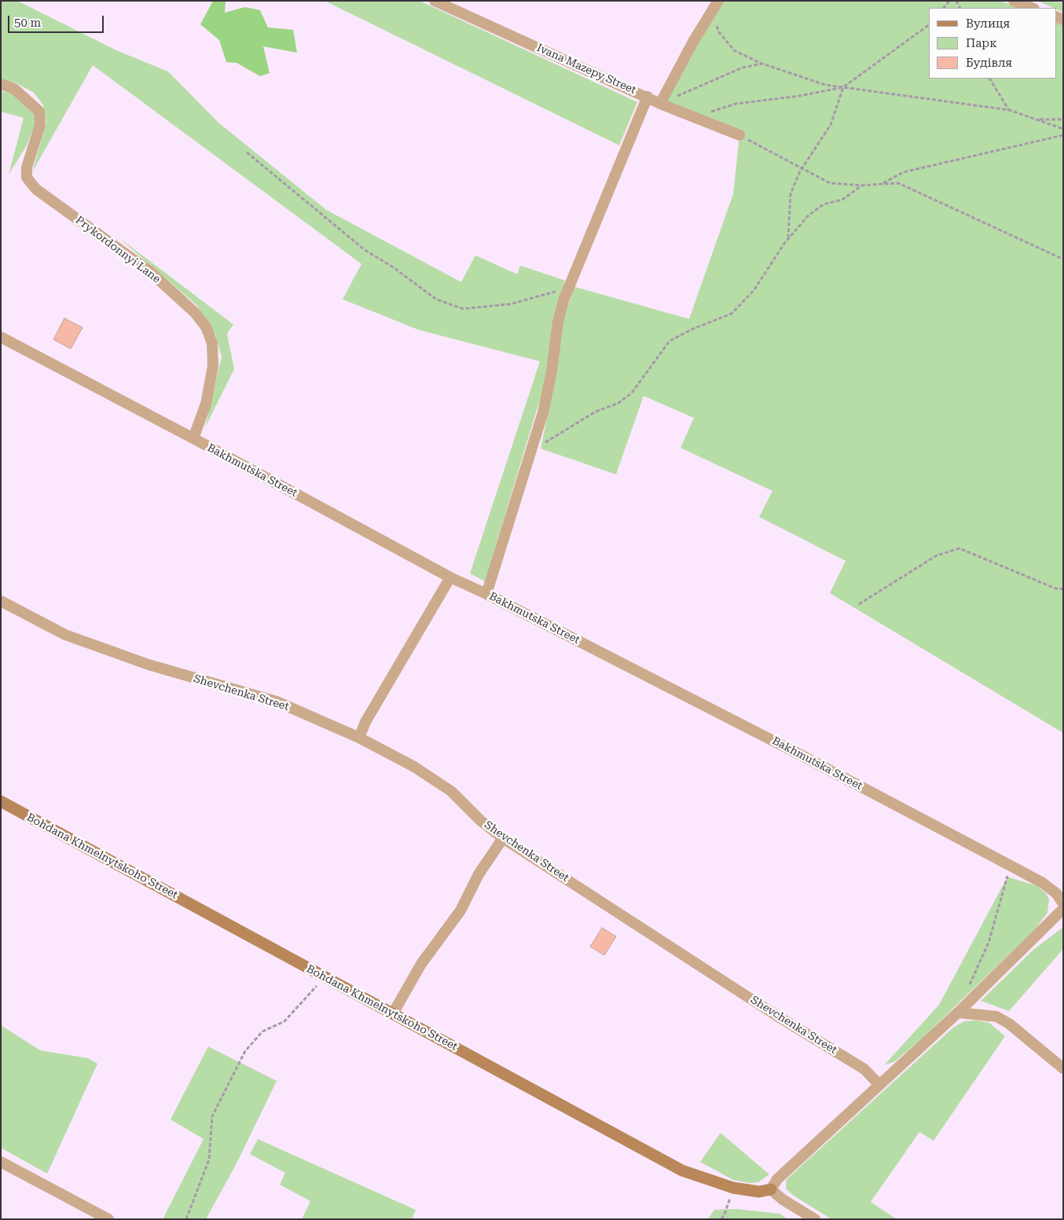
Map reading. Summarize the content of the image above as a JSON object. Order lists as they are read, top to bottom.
{
  "streets": {
    "street": [
      "Ivana Mazepy Street",
      "Prykordonnyi Lane",
      "Bakhmutska Street",
      "Shevchenka Street",
      "Bohdana Khmelnytskoho Street"
    ]
  },
  "crossings": [
    ["Prykordonnyi Lane", "Bakhmutska Street"]
  ],
  "legend": ["Вулиця", "Парк", "Будівля"],
  "scale_bar": "50 m"
}
